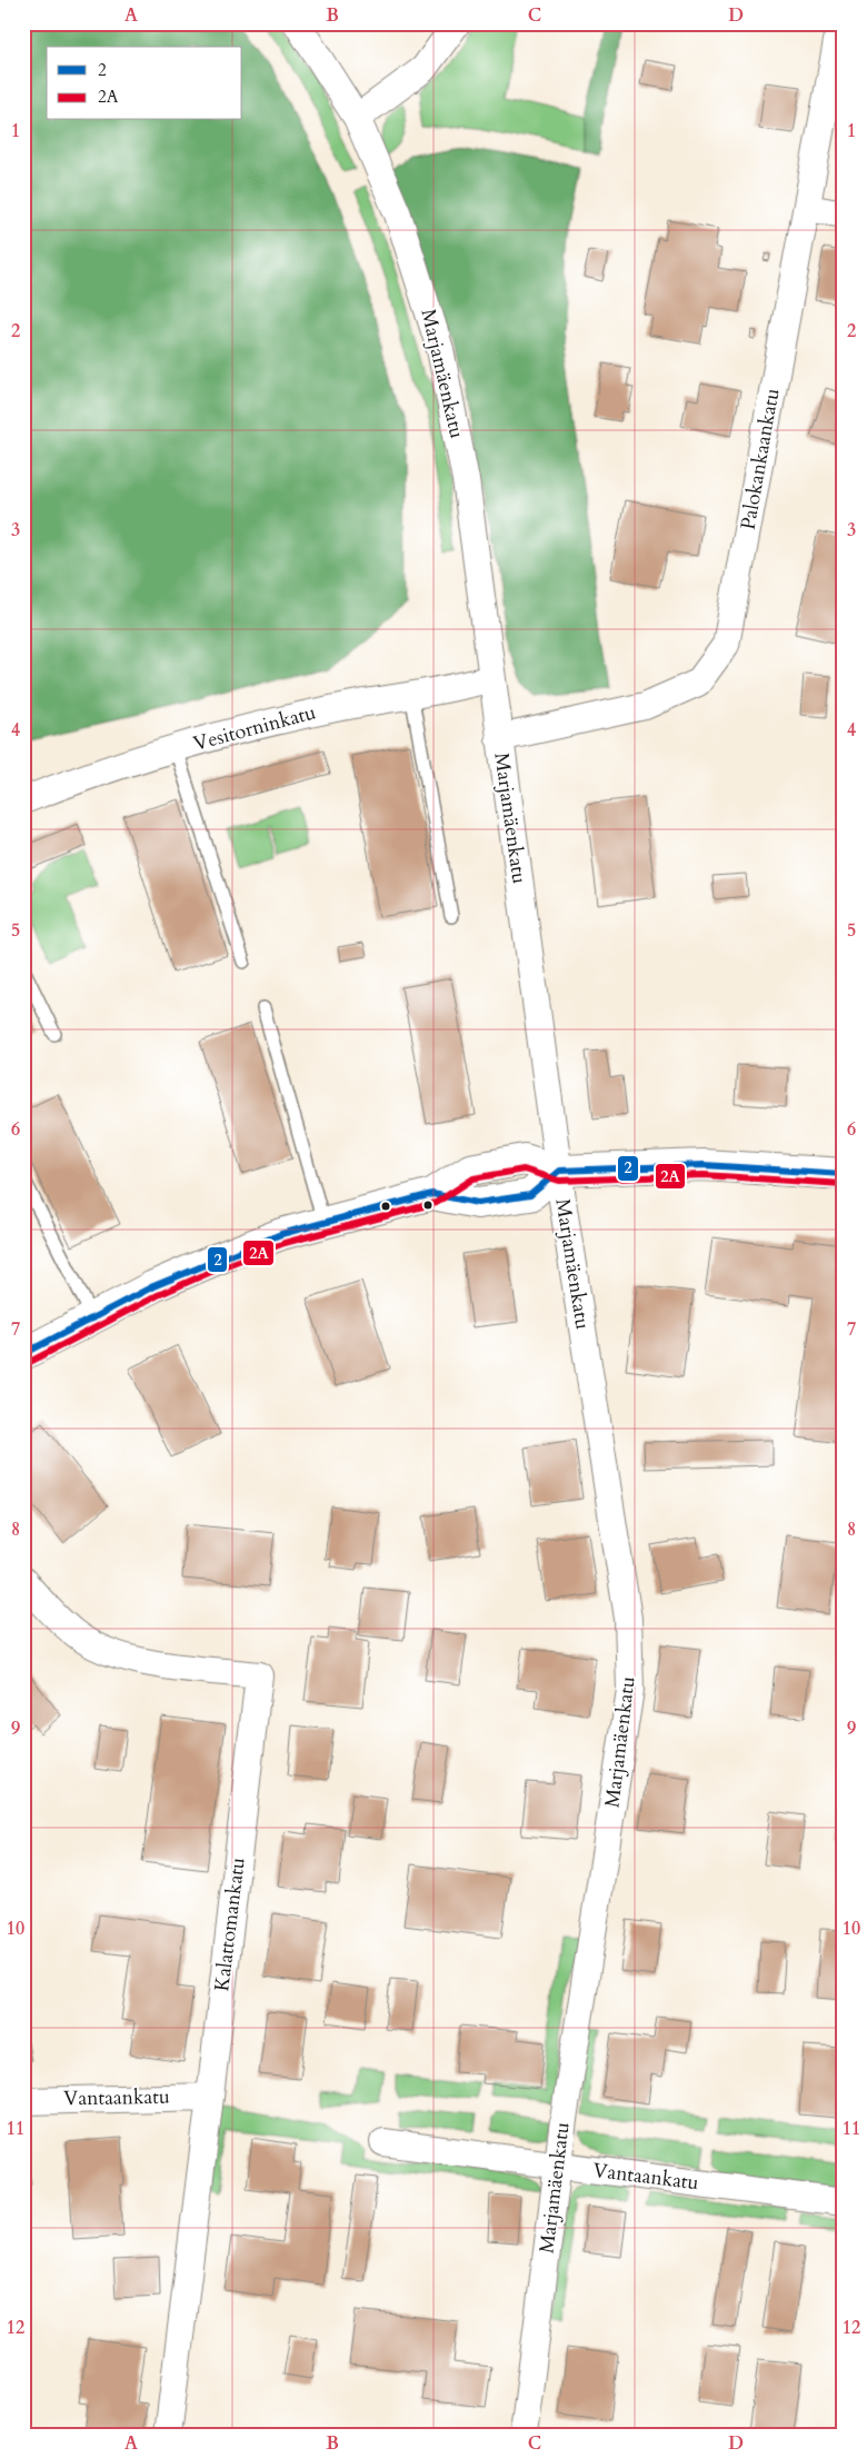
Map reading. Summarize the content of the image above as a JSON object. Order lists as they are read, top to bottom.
{
  "streets": {
    "street": [
      "Marjamäenkatu",
      "Palokankaankatu",
      "Vesitorninkatu",
      "Kalattomankatu",
      "Vantaankatu"
    ]
  },
  "crossings": [
    ["Marjamäenkatu", "Palokankaankatu"],
    ["Marjamäenkatu", "Vesitorninkatu"],
    ["Marjamäenkatu", "Vantaankatu"],
    ["Kalattomankatu", "Vantaankatu"]
  ],
  "lines": ["transit line 2", "transit line 2A"],
  "legend": ["2", "2A"],
  "grid": {
    "columns": [
      "A",
      "B",
      "C",
      "D"
    ],
    "rows": [
      "1",
      "2",
      "3",
      "4",
      "5",
      "6",
      "7",
      "8",
      "9",
      "10",
      "11",
      "12"
    ]
  }
}
